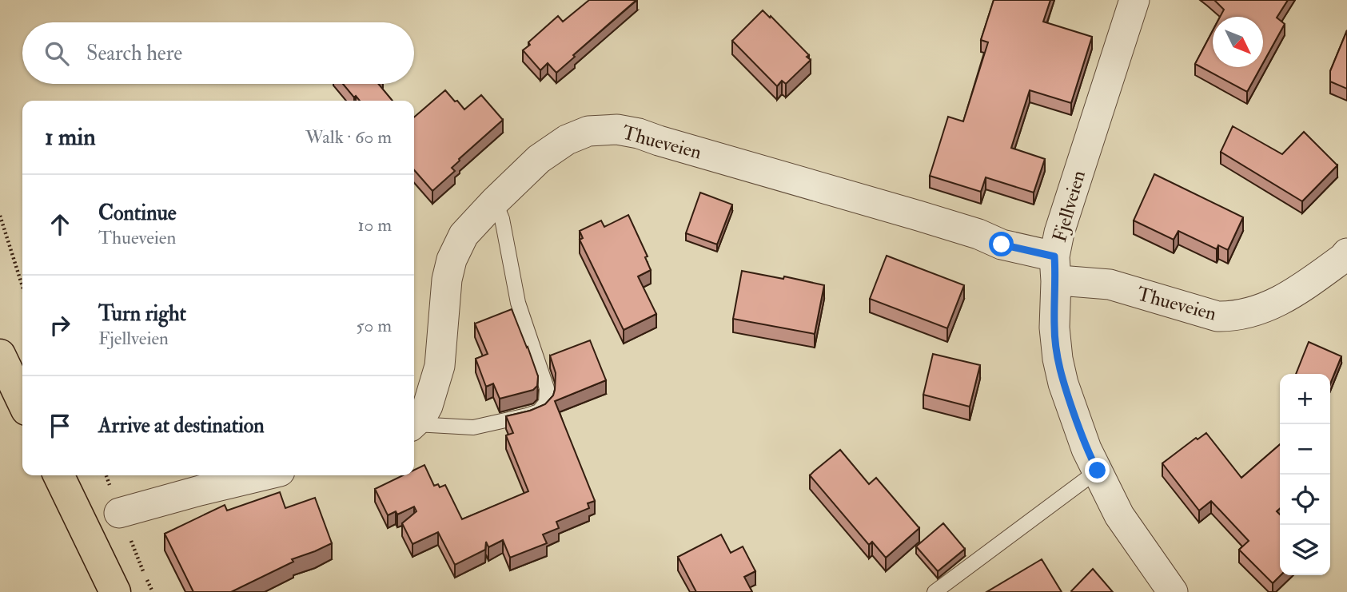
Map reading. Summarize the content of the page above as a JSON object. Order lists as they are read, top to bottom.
{
  "streets": {
    "street": ["Thueveien", "Fjellveien"]
  },
  "crossings": [
    ["Thueveien", "Fjellveien"]
  ],
  "north": "bottom right",
  "page": {
    "search": "Search here",
    "heading": ["1 min", "Walk · 60 m"],
    "list": [
      ["Continue", "Thueveien", "10 m"],
      ["Turn right", "Fjellveien", "50 m"],
      "Arrive at destination"
    ],
    "map_buttons": ["+", "−"]
  }
}
